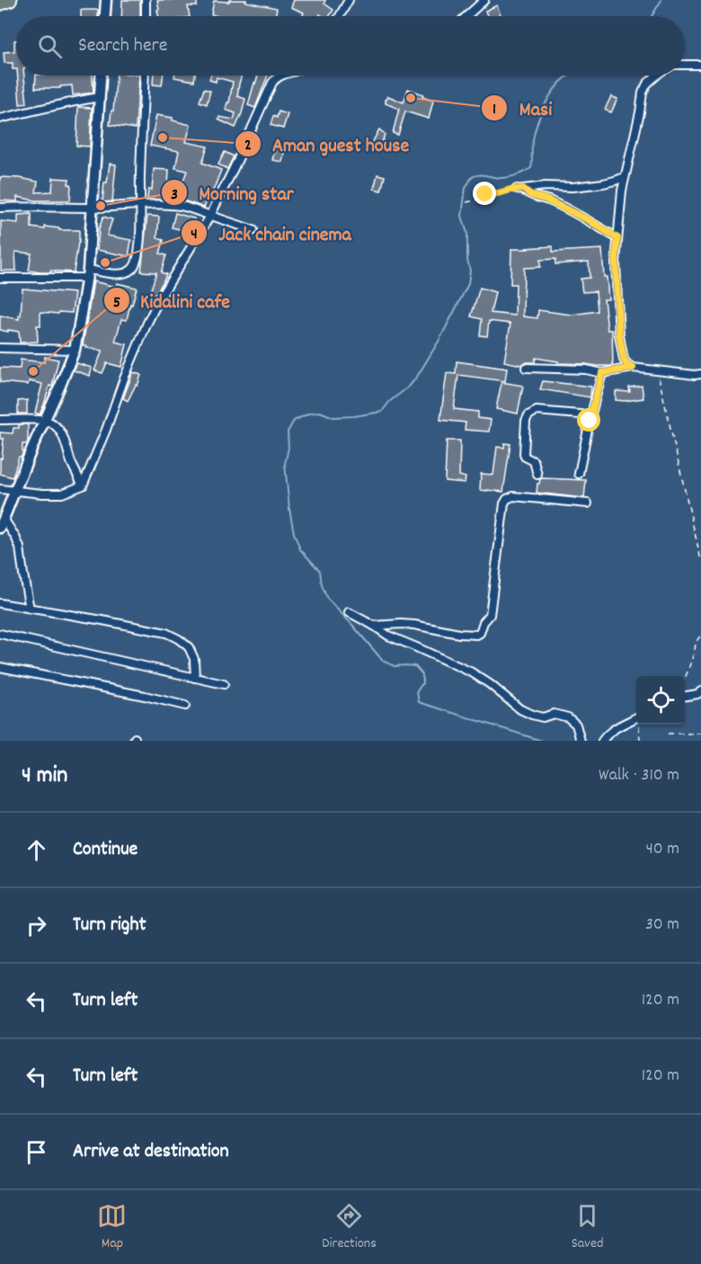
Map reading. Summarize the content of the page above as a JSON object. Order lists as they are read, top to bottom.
{
  "places": [
    "Masi",
    "Aman guest house",
    "Morning star",
    "Jack chain cinema",
    "Kidalini cafe"
  ],
  "page": {
    "search": "Search here",
    "heading": ["4 min", "Walk · 310 m"],
    "list": [
      ["Continue", "40 m"],
      ["Turn right", "30 m"],
      ["Turn left", "120 m"],
      ["Turn left", "120 m"],
      "Arrive at destination"
    ],
    "nav": ["Map", "Directions", "Saved"]
  }
}
